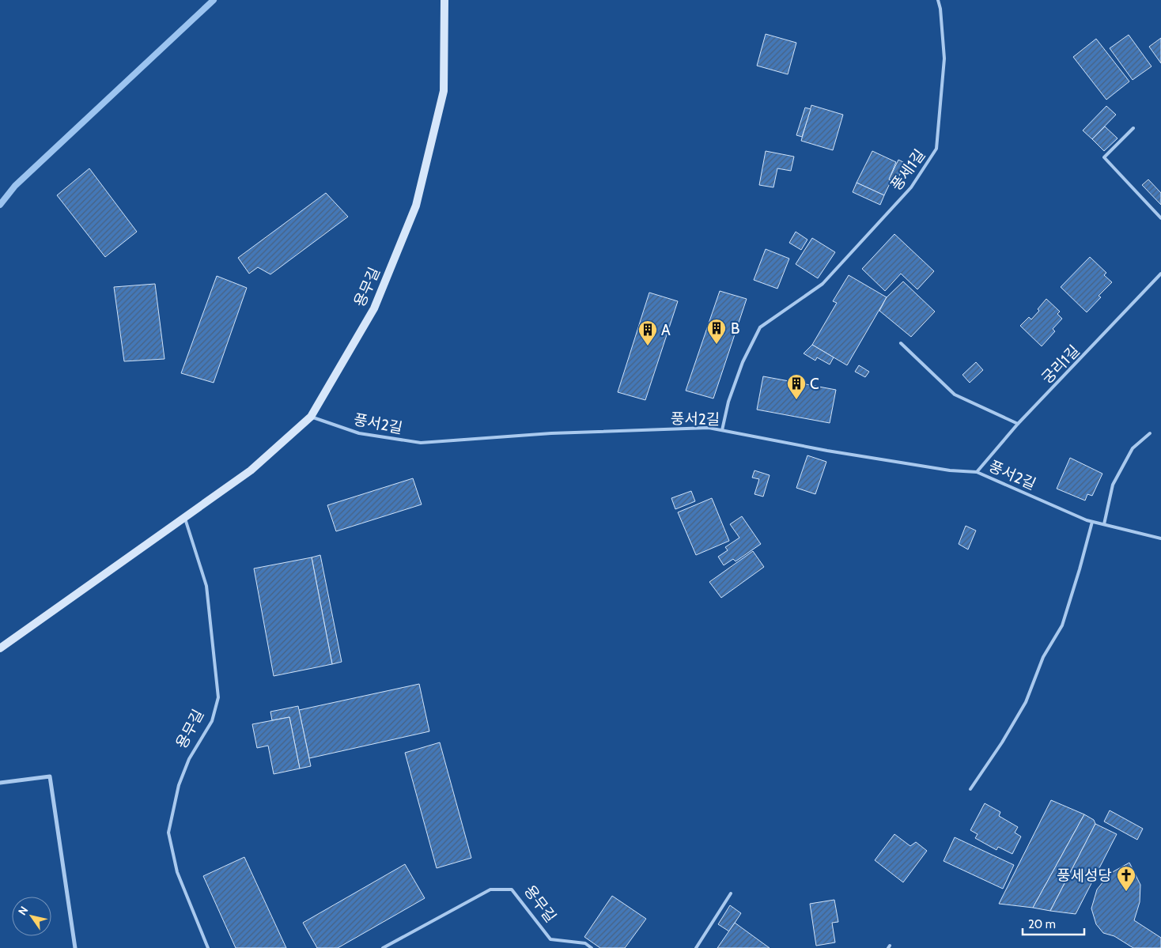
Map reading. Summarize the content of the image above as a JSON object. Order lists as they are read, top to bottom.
{
  "streets": {
    "street": ["용무길"],
    "lane": ["풍세1길", "궁리1길", "풍서2길"]
  },
  "crossings": [
    ["풍세1길", "풍서2길"],
    ["용무길", "풍서2길"],
    ["궁리1길", "풍서2길"]
  ],
  "places": {
    "building": ["B", "A", "C"],
    "church": ["풍세성당"]
  },
  "scale_bar": "20 m",
  "north": "top left"
}
